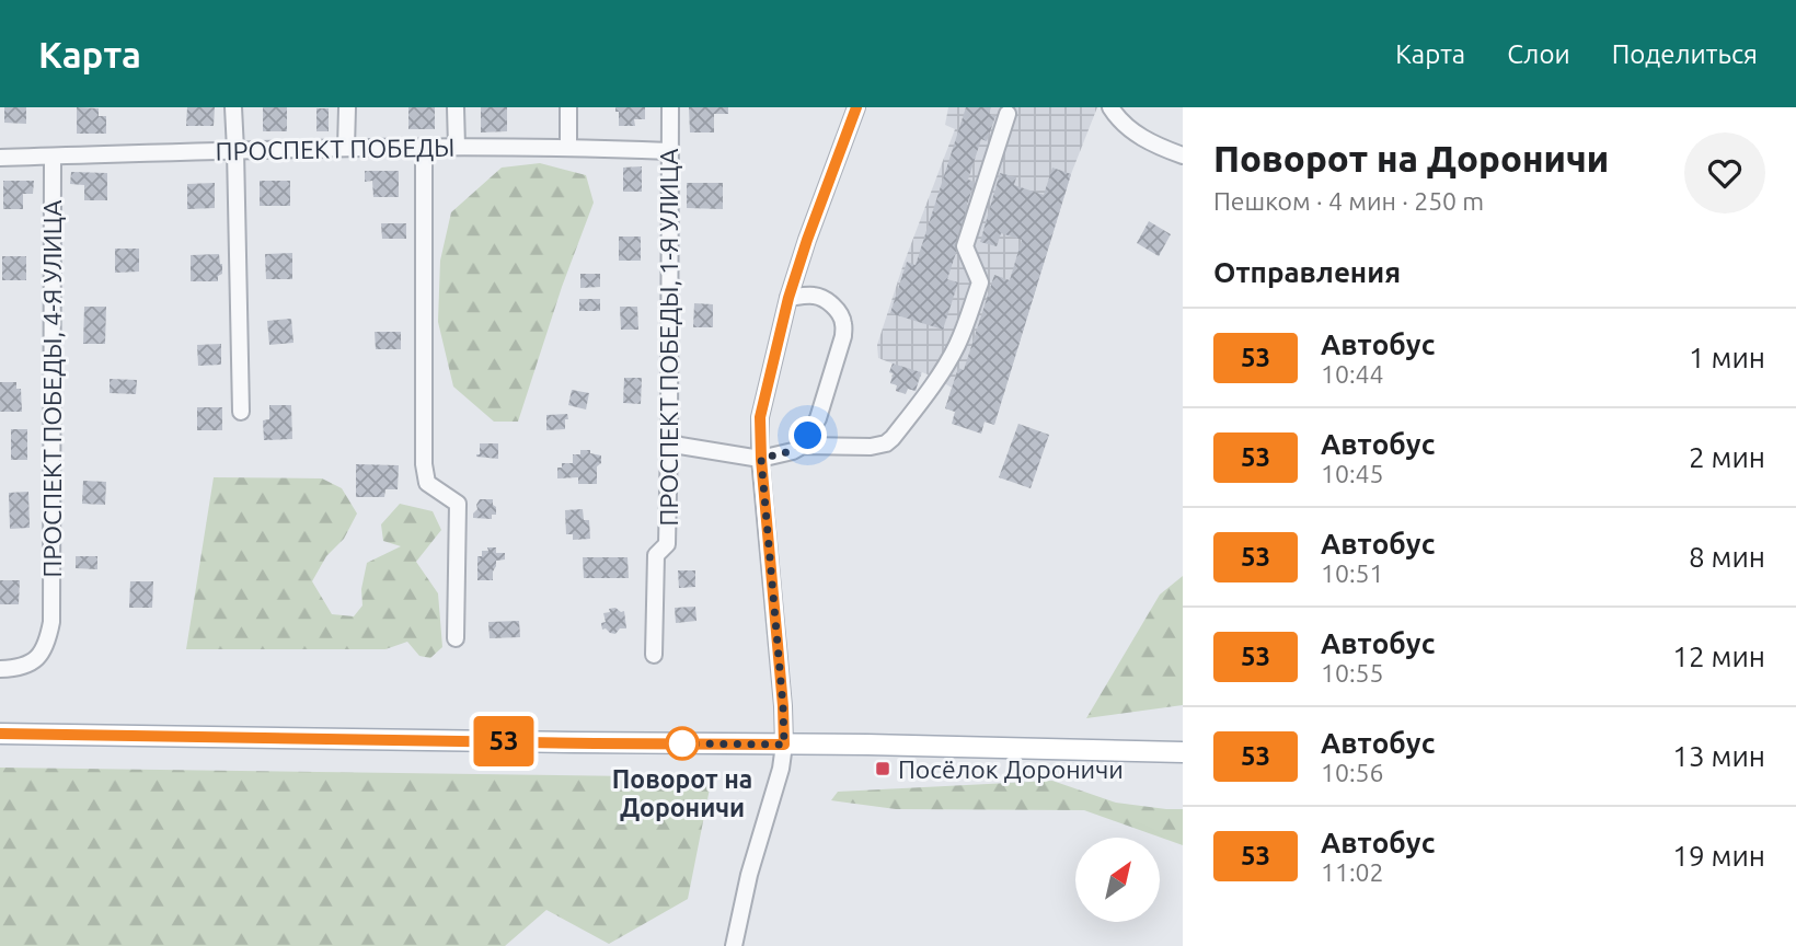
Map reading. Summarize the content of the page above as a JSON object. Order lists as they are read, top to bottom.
{
  "streets": {
    "street": ["ПРОСПЕКТ ПОБЕДЫ", "ПРОСПЕКТ ПОБЕДЫ, 1-Я УЛИЦА", "ПРОСПЕКТ ПОБЕДЫ, 4-Я УЛИЦА"]
  },
  "crossings": [
    ["ПРОСПЕКТ ПОБЕДЫ", "ПРОСПЕКТ ПОБЕДЫ, 1-Я УЛИЦА"],
    ["ПРОСПЕКТ ПОБЕДЫ", "ПРОСПЕКТ ПОБЕДЫ, 4-Я УЛИЦА"]
  ],
  "places": {
    "other": ["Поворот на Дороничи"],
    "transit": ["Посёлок Дороничи"]
  },
  "lines": ["bus line 53"],
  "north": "top right",
  "page": {
    "header": "Карта",
    "nav": ["Карта", "Слои", "Поделиться"],
    "on_map": "53",
    "heading": [
      ["Поворот на Дороничи", "Пешком · 4 мин · 250 m"],
      "Отправления"
    ],
    "list": [
      {
        "mark": "53",
        "name": "Автобус",
        "note": "10:44",
        "value": "1 мин"
      },
      {
        "mark": "53",
        "name": "Автобус",
        "note": "10:45",
        "value": "2 мин"
      },
      {
        "mark": "53",
        "name": "Автобус",
        "note": "10:51",
        "value": "8 мин"
      },
      {
        "mark": "53",
        "name": "Автобус",
        "note": "10:55",
        "value": "12 мин"
      },
      {
        "mark": "53",
        "name": "Автобус",
        "note": "10:56",
        "value": "13 мин"
      },
      {
        "mark": "53",
        "name": "Автобус",
        "note": "11:02",
        "value": "19 мин"
      }
    ]
  }
}
